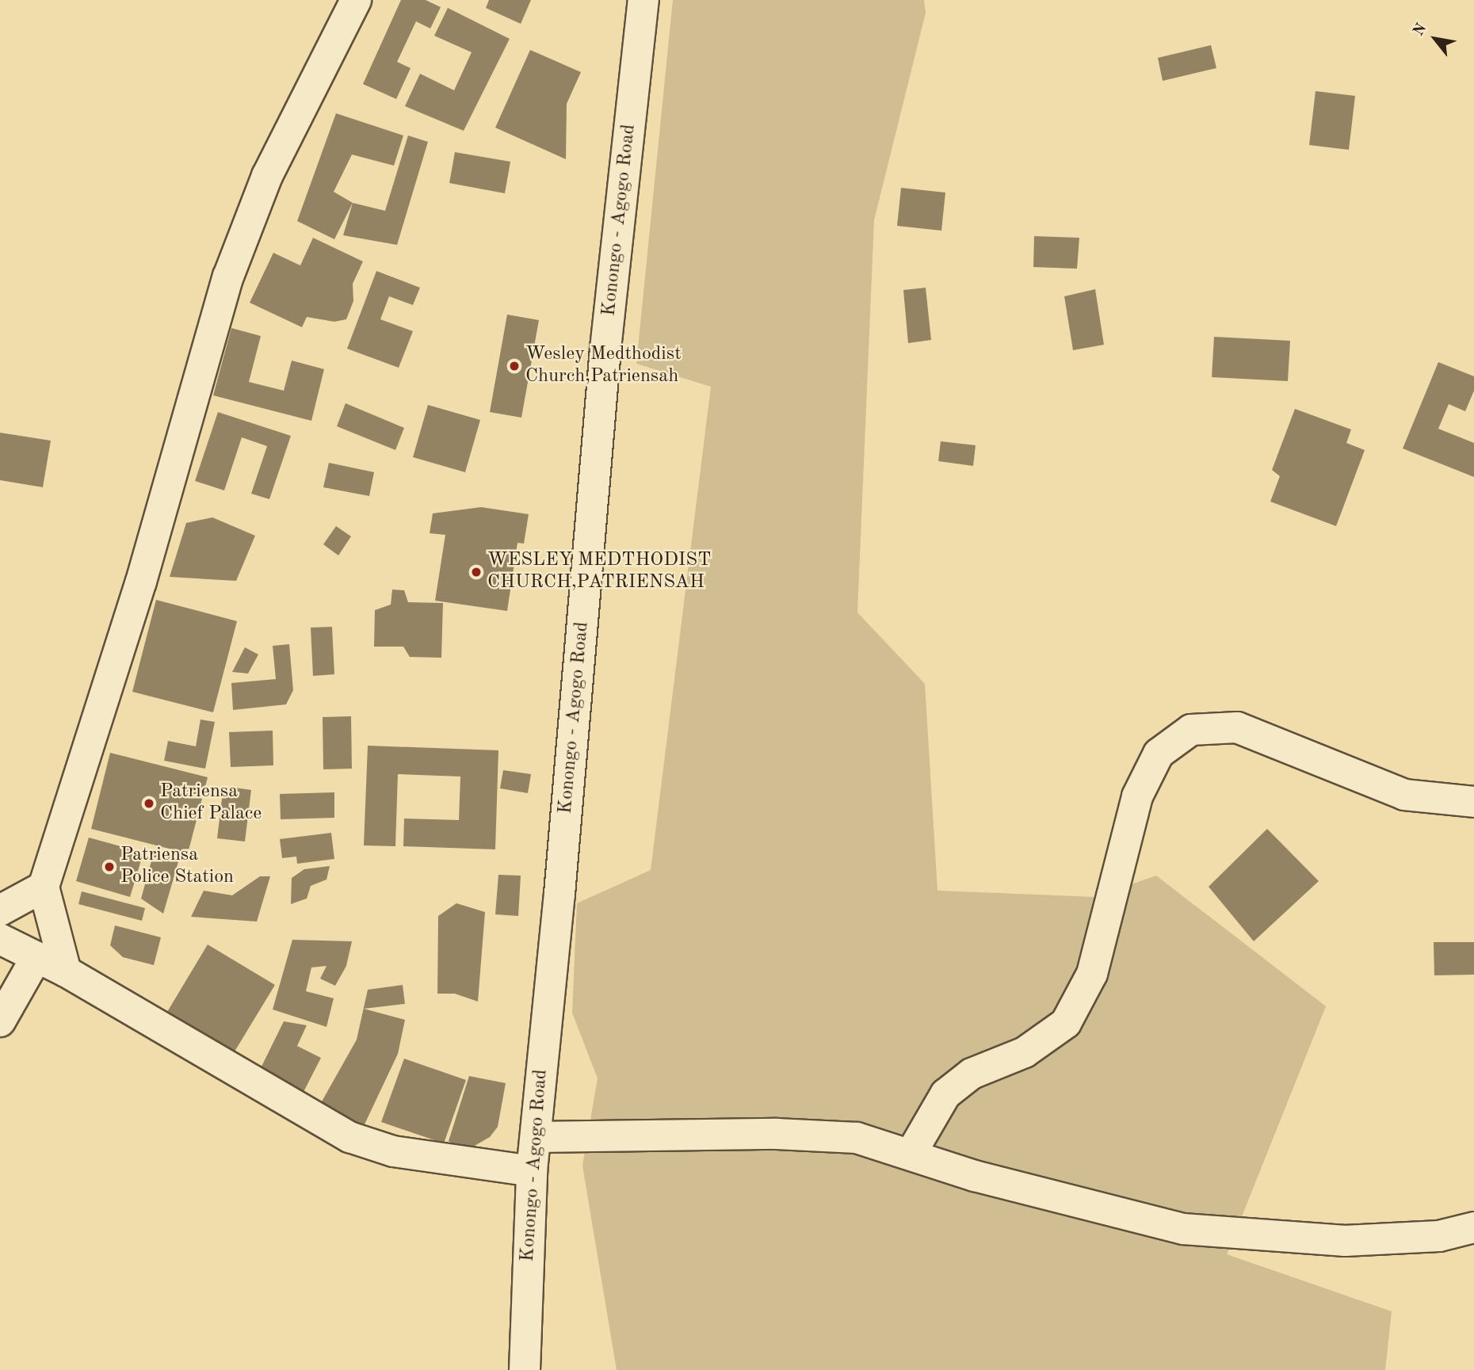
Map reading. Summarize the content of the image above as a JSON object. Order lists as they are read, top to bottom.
{
  "streets": {
    "street": ["Konongo - Agogo Road"]
  },
  "places": [
    "Wesley Medthodist Church,Patriensah",
    "WESLEY MEDTHODIST CHURCH,PATRIENSAH",
    "Patriensa Chief Palace",
    "Patriensa Police Station"
  ],
  "north": "top left"
}
